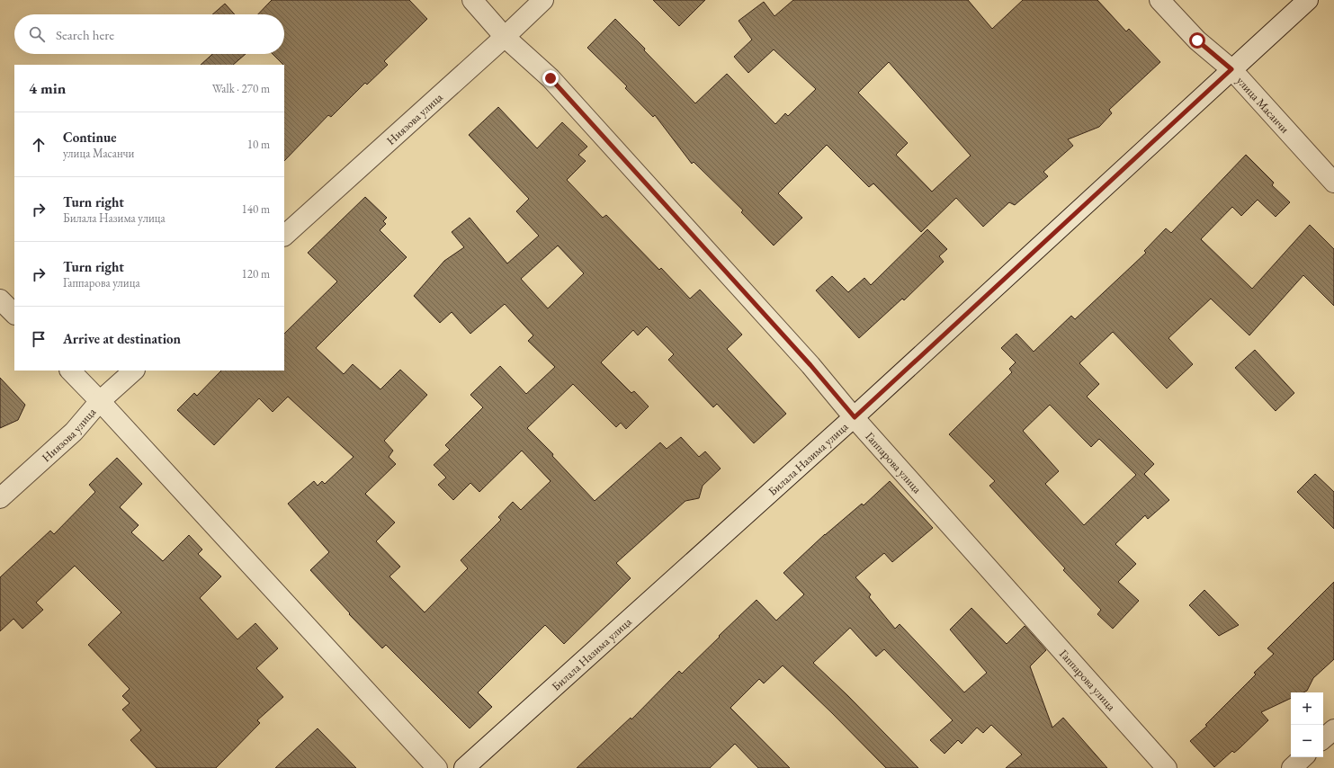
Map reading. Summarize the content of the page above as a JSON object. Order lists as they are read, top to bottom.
{
  "streets": {
    "street": [
      "улица Масанчи",
      "Ниязова улица",
      "Билала Назима улица",
      "Гаппарова улица"
    ]
  },
  "crossings": [
    ["улица Масанчи", "Билала Назима улица"],
    ["Ниязова улица", "Гаппарова улица"],
    ["Билала Назима улица", "Гаппарова улица"]
  ],
  "page": {
    "search": "Search here",
    "heading": ["4 min", "Walk · 270 m"],
    "list": [
      ["Continue", "улица Масанчи", "10 m"],
      ["Turn right", "Билала Назима улица", "140 m"],
      ["Turn right", "Гаппарова улица", "120 m"],
      "Arrive at destination"
    ],
    "map_buttons": ["+", "−"]
  }
}
